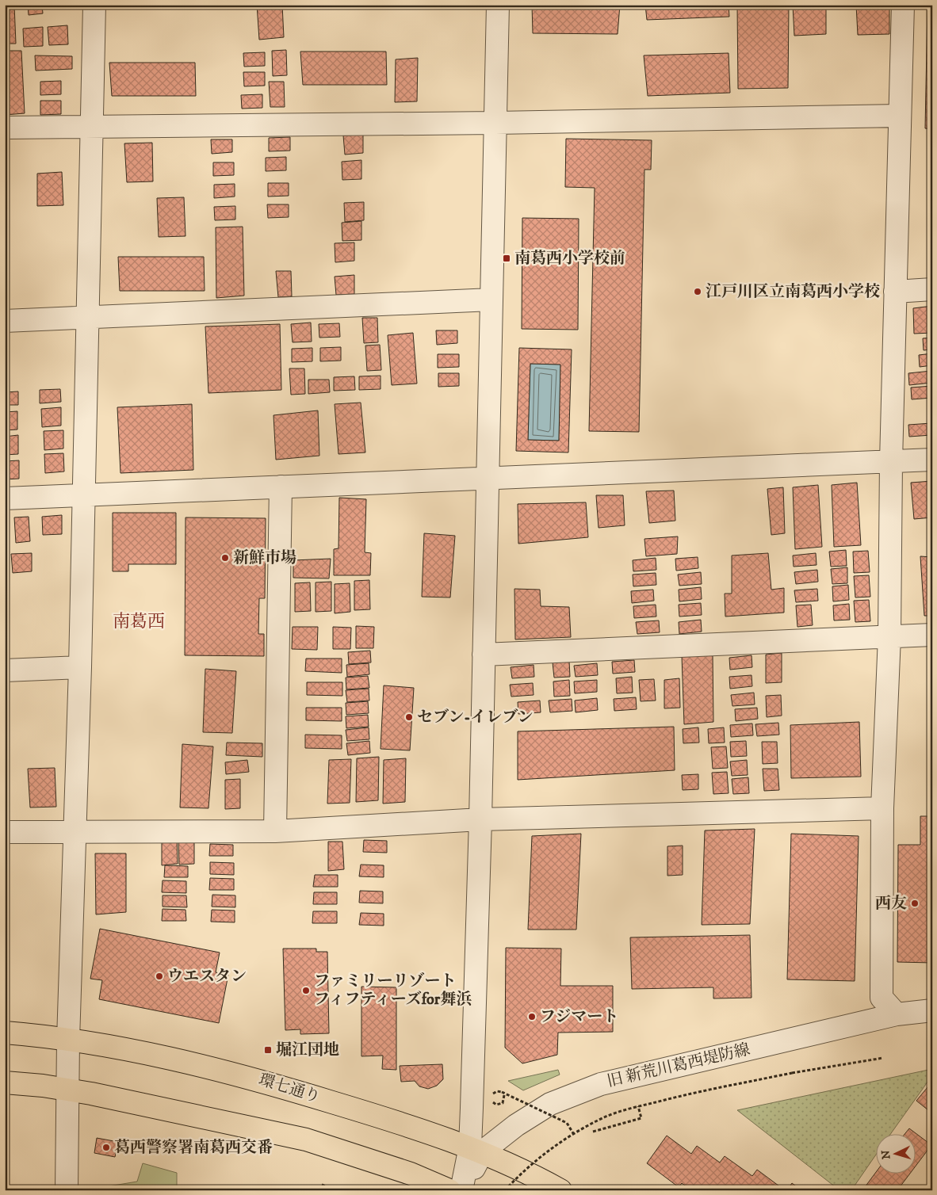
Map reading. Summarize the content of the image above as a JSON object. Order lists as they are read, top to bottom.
{
  "streets": {
    "main road": ["環七通り"],
    "street": ["旧 新荒川葛西堤防線"]
  },
  "crossings": [
    ["旧 新荒川葛西堤防線", "環七通り"]
  ],
  "districts": ["南葛西"],
  "places": {
    "transit": ["南葛西小学校前", "堀江団地"],
    "other": [
      "江戸川区立南葛西小学校",
      "新鮮市場",
      "セブン-イレブン",
      "西友",
      "ウエスタン",
      "ファミリーリゾート フィフティーズfor舞浜",
      "フジマート",
      "葛西警察署南葛西交番"
    ]
  },
  "north": "left"
}
